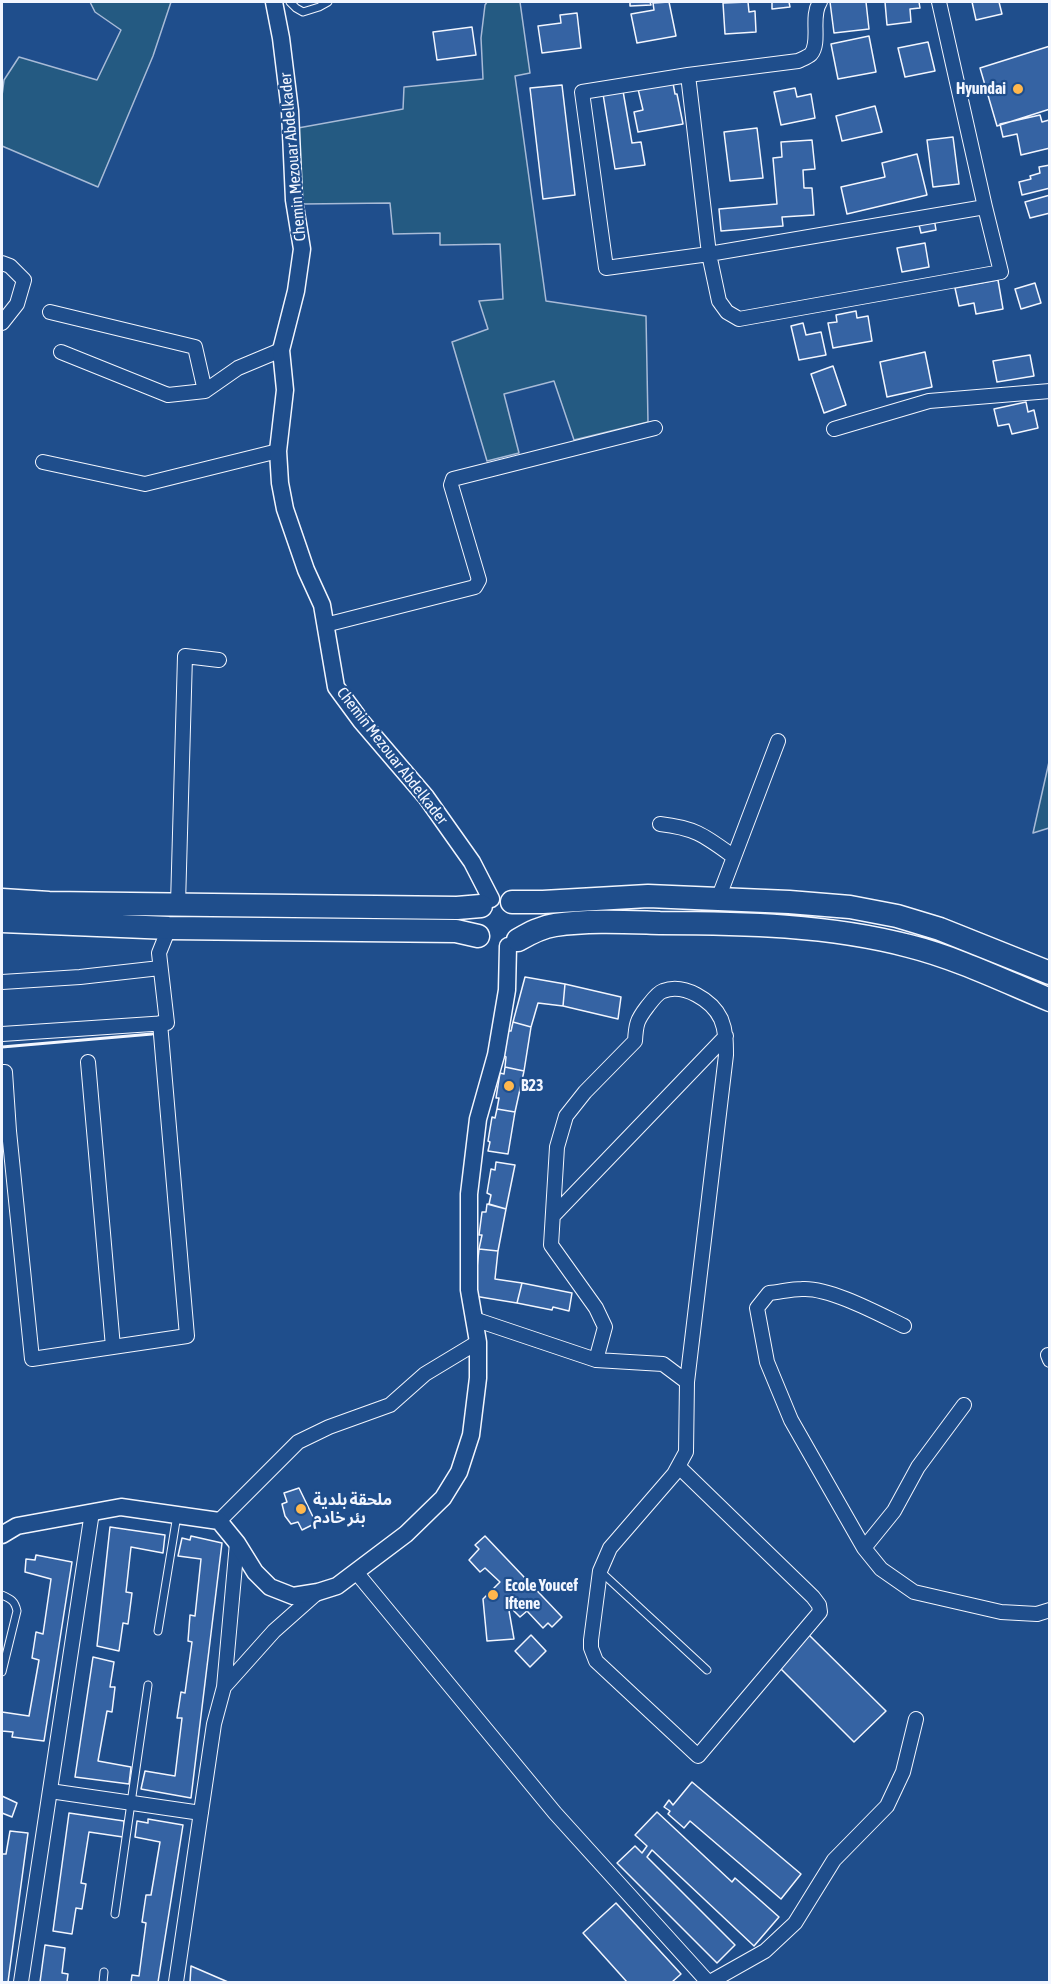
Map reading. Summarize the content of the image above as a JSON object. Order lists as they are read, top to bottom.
{
  "streets": {
    "street": ["Chemin Mezouar Abdelkader"]
  },
  "places": [
    "Hyundai",
    "B23",
    "ملحقة بلدية بئر خادم",
    "Ecole Youcef Iftene"
  ]
}
